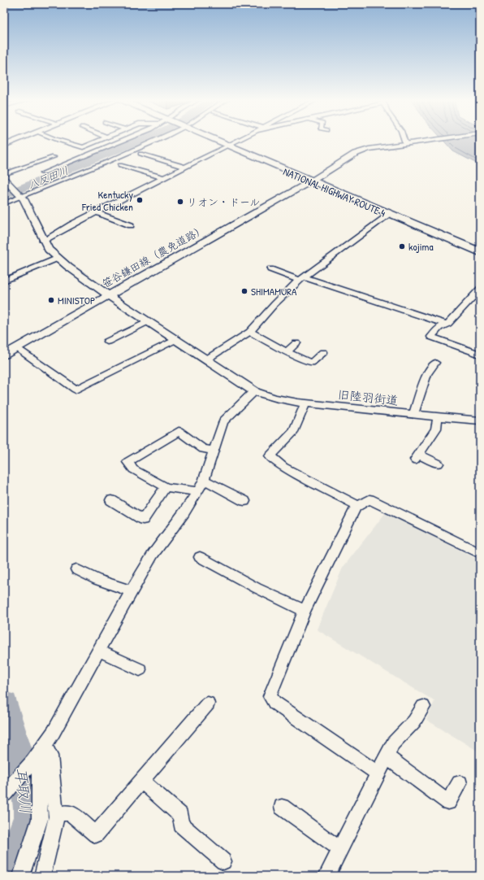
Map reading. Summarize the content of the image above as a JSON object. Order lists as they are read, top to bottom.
{
  "streets": {
    "highway": ["NATIONAL HIGHWAY ROUTE 4"],
    "street": ["笹谷鎌田線（農免道路）", "旧陸羽街道"]
  },
  "crossings": [
    ["NATIONAL HIGHWAY ROUTE 4", "笹谷鎌田線（農免道路）"]
  ],
  "water": ["八反田川", "耳取川"],
  "places": [
    "Kentucky Fried Chicken",
    "リオン・ドール",
    "kojima",
    "SHIMAMURA",
    "MINISTOP"
  ]
}
